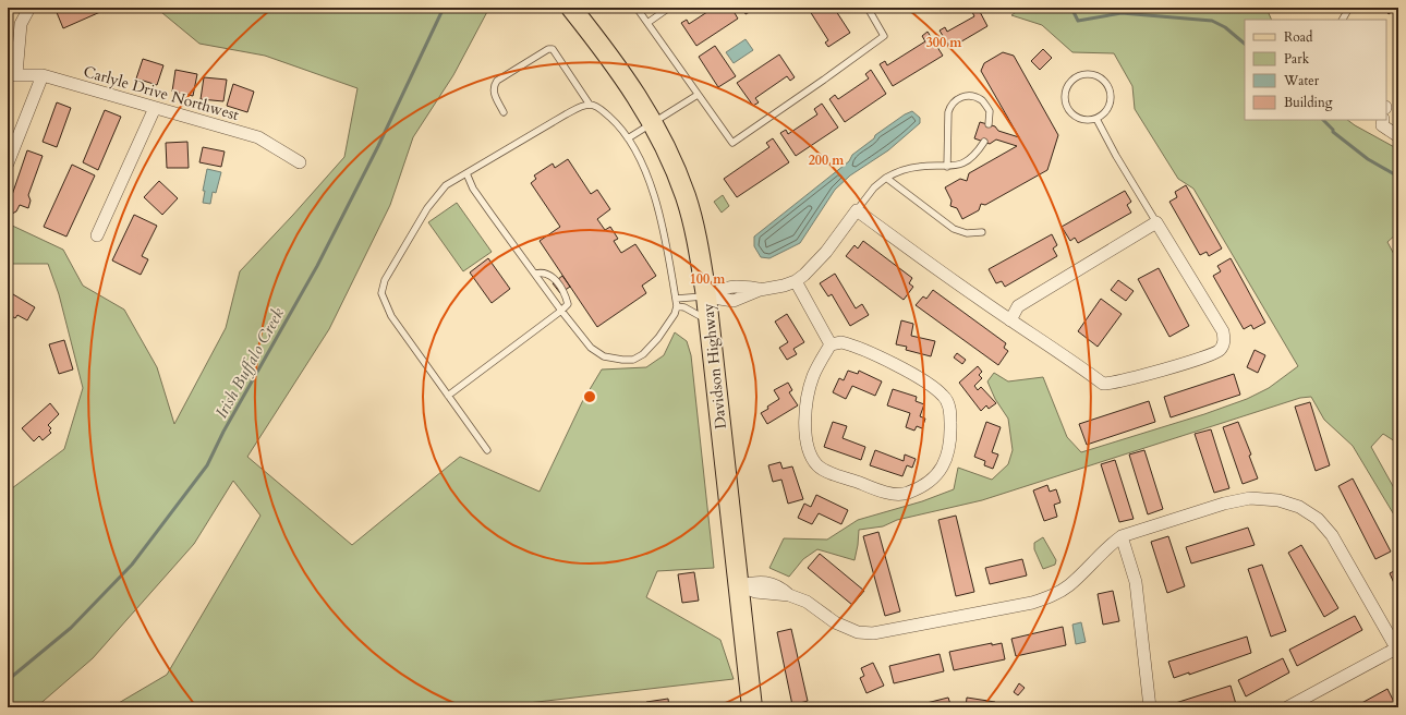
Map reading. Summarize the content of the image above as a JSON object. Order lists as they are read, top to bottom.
{
  "streets": {
    "main road": ["Davidson Highway"],
    "street": ["Carlyle Drive Northwest"]
  },
  "water": ["Irish Buffalo Creek"],
  "legend": [
    "Road",
    "Park",
    "Water",
    "Building"
  ],
  "rings": ["300 m", "200 m", "100 m"]
}
